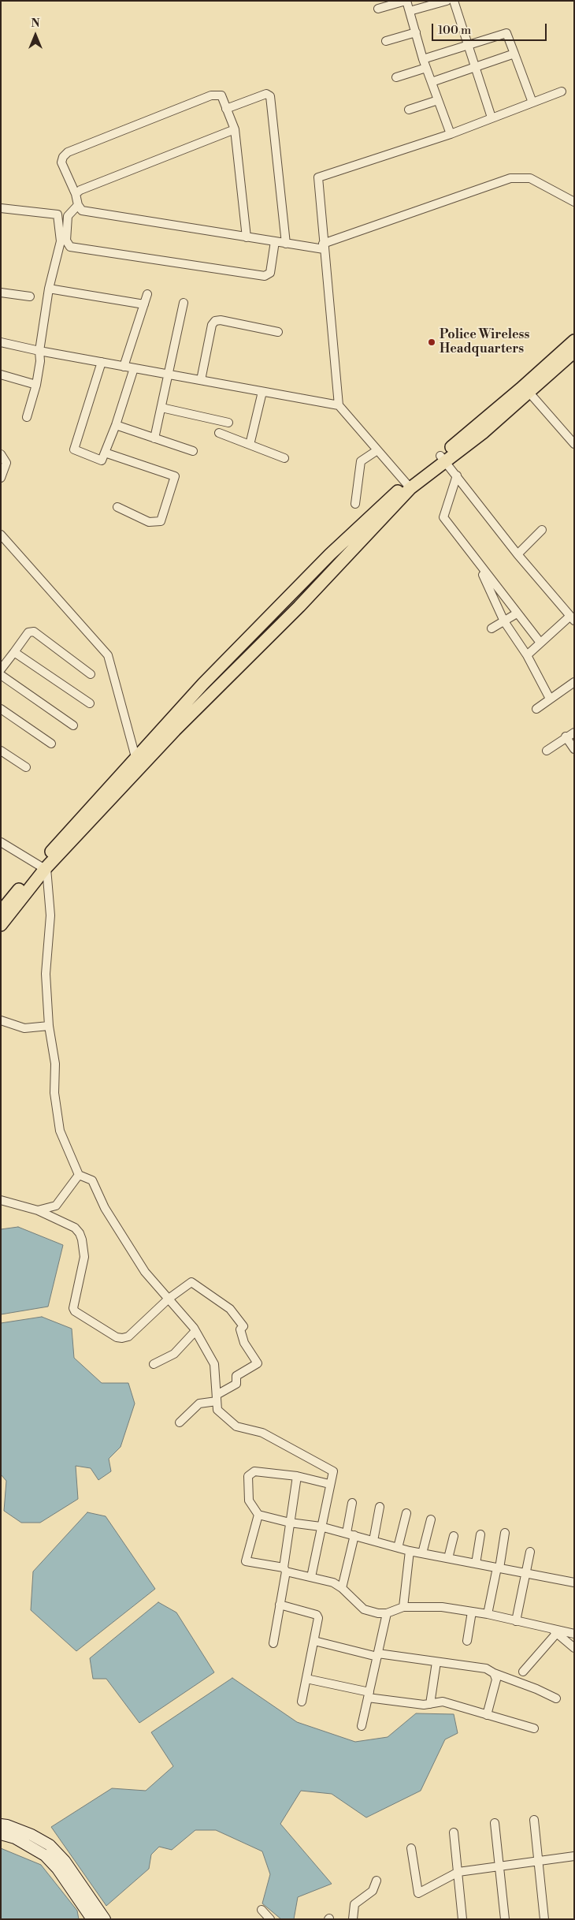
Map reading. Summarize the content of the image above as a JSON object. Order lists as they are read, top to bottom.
{
  "places": ["Police Wireless Headquarters"],
  "scale_bar": "100 m",
  "north": "top"
}
